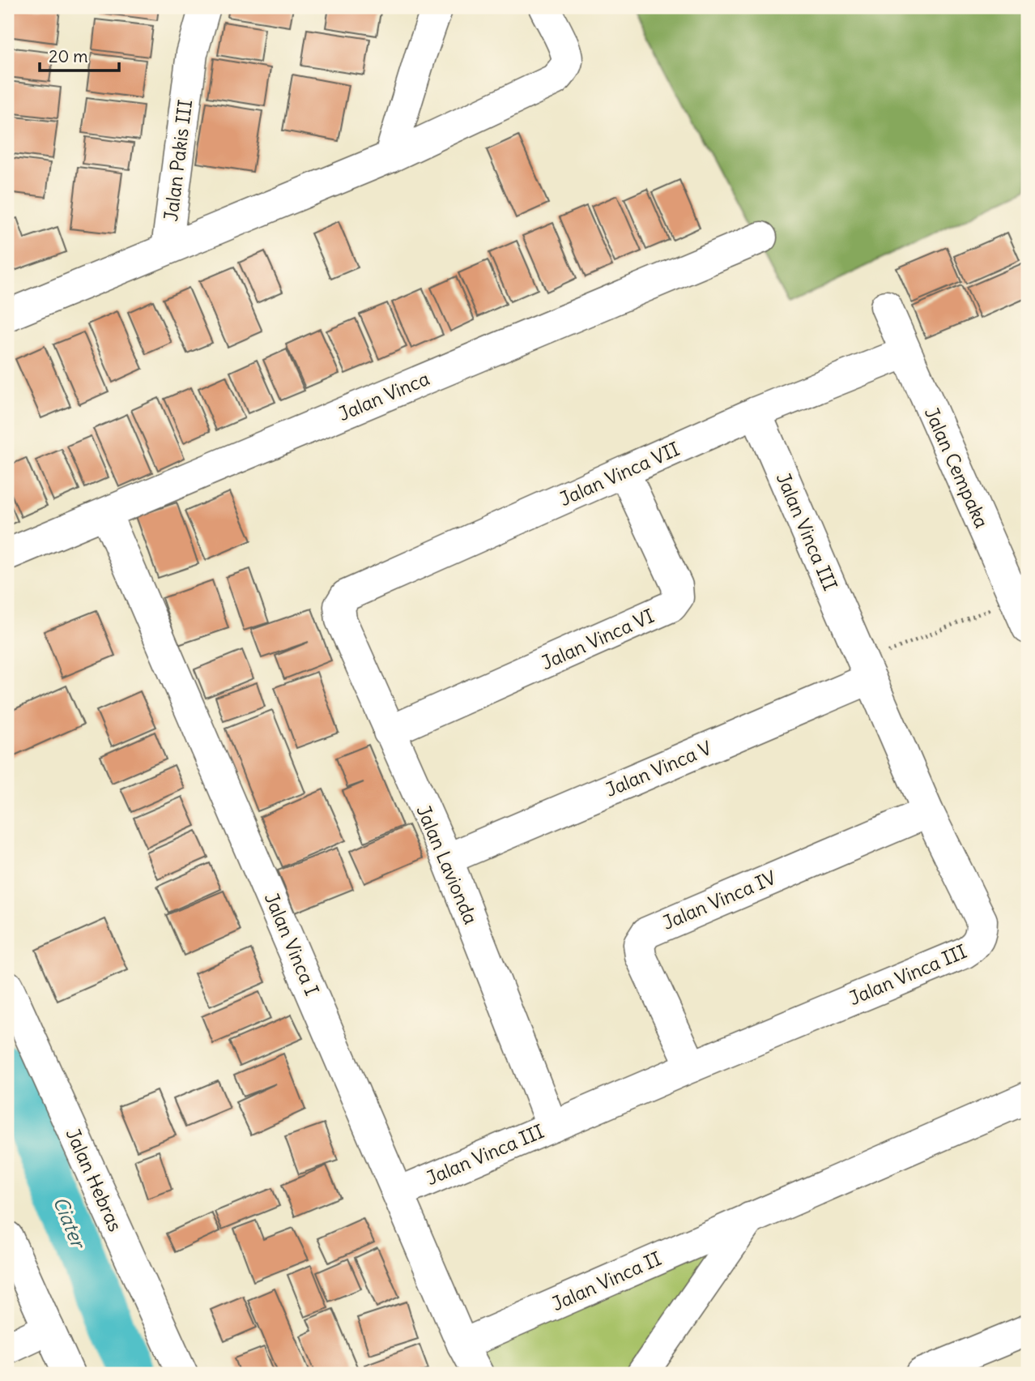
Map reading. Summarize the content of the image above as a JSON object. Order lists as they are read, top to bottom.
{
  "streets": {
    "street": [
      "Jalan Pakis III",
      "Jalan Vinca",
      "Jalan Cempaka",
      "Jalan Vinca VII",
      "Jalan Vinca III",
      "Jalan Vinca VI",
      "Jalan Vinca V",
      "Jalan Lavionda",
      "Jalan Vinca IV",
      "Jalan Vinca I",
      "Jalan Hebras",
      "Jalan Vinca II"
    ]
  },
  "crossings": [
    ["Jalan Vinca", "Jalan Vinca I"],
    ["Jalan Cempaka", "Jalan Vinca VII"],
    ["Jalan Vinca VII", "Jalan Vinca III"],
    ["Jalan Vinca VII", "Jalan Vinca VI"],
    ["Jalan Vinca VII", "Jalan Lavionda"],
    ["Jalan Vinca III", "Jalan Vinca V"],
    ["Jalan Vinca III", "Jalan Lavionda"],
    ["Jalan Vinca III", "Jalan Vinca IV"],
    ["Jalan Vinca III", "Jalan Vinca I"],
    ["Jalan Vinca VI", "Jalan Lavionda"],
    ["Jalan Vinca V", "Jalan Lavionda"],
    ["Jalan Vinca I", "Jalan Vinca II"]
  ],
  "water": ["Ciater"],
  "scale_bar": "20 m"
}
